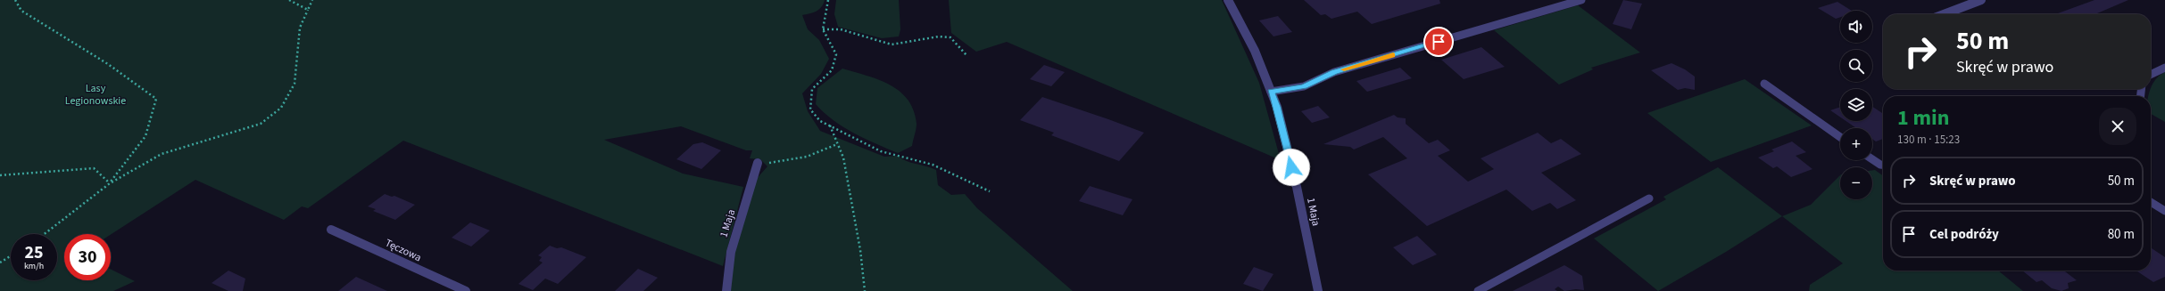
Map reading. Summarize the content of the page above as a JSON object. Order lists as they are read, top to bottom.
{
  "streets": {
    "street": ["1 Maja", "Tęczowa"]
  },
  "parks": ["Lasy Legionowskie"],
  "page": {
    "map_buttons": ["+", "−"],
    "turn": ["50 m", "Skręć w prawo"],
    "heading": ["1 min", "130 m · 15:23"],
    "list": [
      {
        "name": "Skręć w prawo",
        "value": "50 m"
      },
      {
        "name": "Cel podróży",
        "value": "80 m"
      }
    ],
    "speed": "25 km/h",
    "limit": "30"
  }
}
